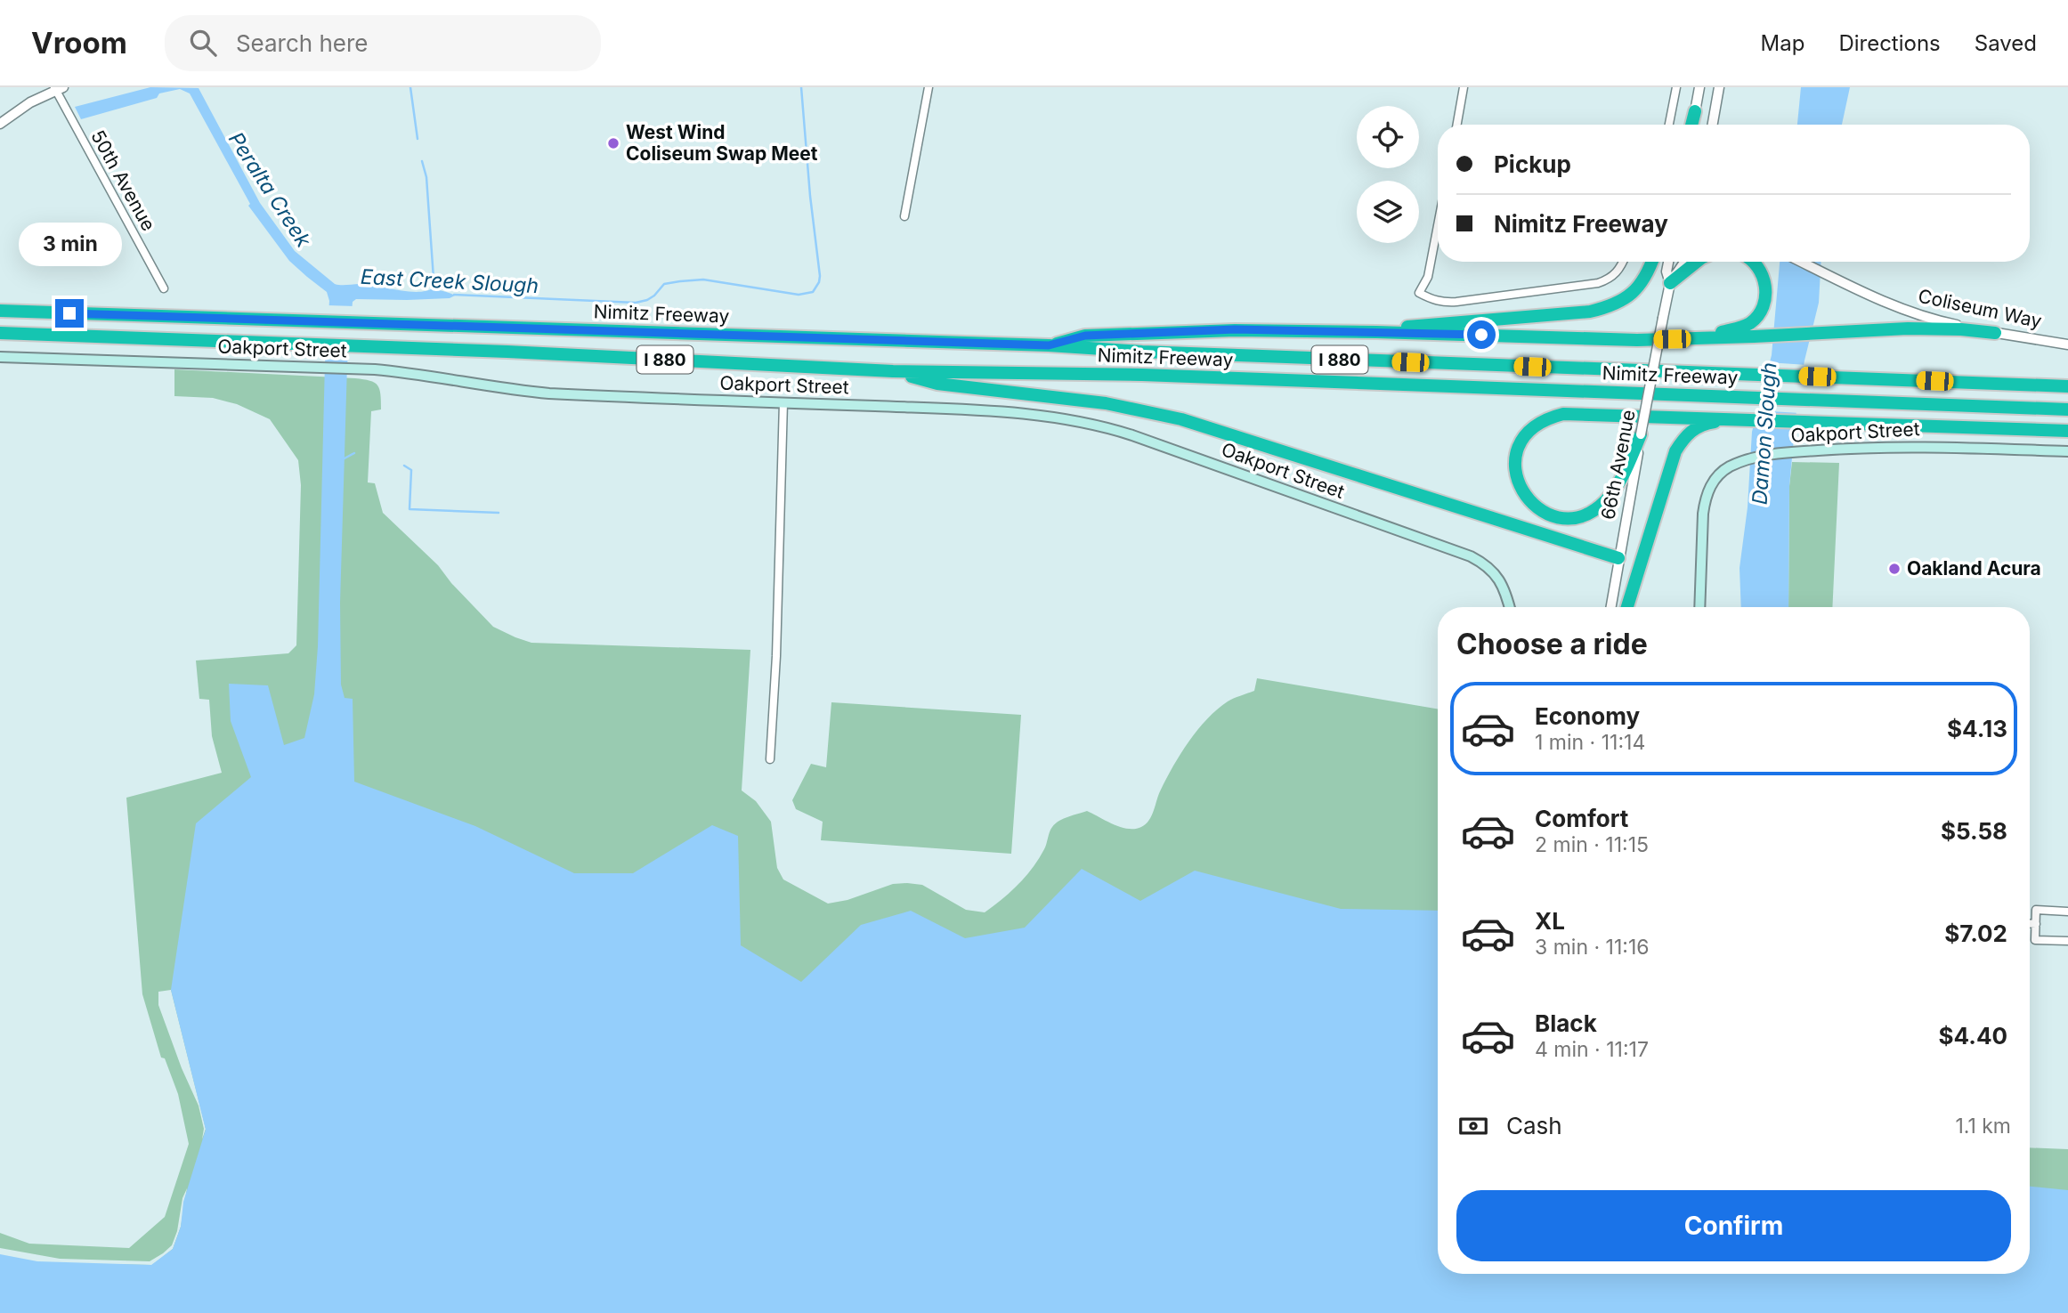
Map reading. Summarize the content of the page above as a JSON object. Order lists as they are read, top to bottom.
{
  "streets": {
    "highway": ["Nimitz Freeway", "I 880"],
    "main road": ["Oakport Street"],
    "street": ["50th Avenue", "Coliseum Way", "66th Avenue"]
  },
  "water": ["Peralta Creek", "East Creek Slough", "Damon Slough"],
  "places": ["West Wind Coliseum Swap Meet", "Oakland Acura"],
  "page": {
    "header": "Vroom",
    "search": "Search here",
    "nav": ["Map", "Directions", "Saved"],
    "banner": ["Pickup", "Nimitz Freeway"],
    "bubble": "3 min",
    "heading": "Choose a ride",
    "list": [
      {
        "name": "Economy",
        "note": "1 min · 11:14",
        "value": "$4.13"
      },
      {
        "name": "Comfort",
        "note": "2 min · 11:15",
        "value": "$5.58"
      },
      {
        "name": "XL",
        "note": "3 min · 11:16",
        "value": "$7.02"
      },
      {
        "name": "Black",
        "note": "4 min · 11:17",
        "value": "$4.40"
      }
    ],
    "pay": ["Cash", "1.1 km"],
    "buttons": "Confirm"
  }
}
